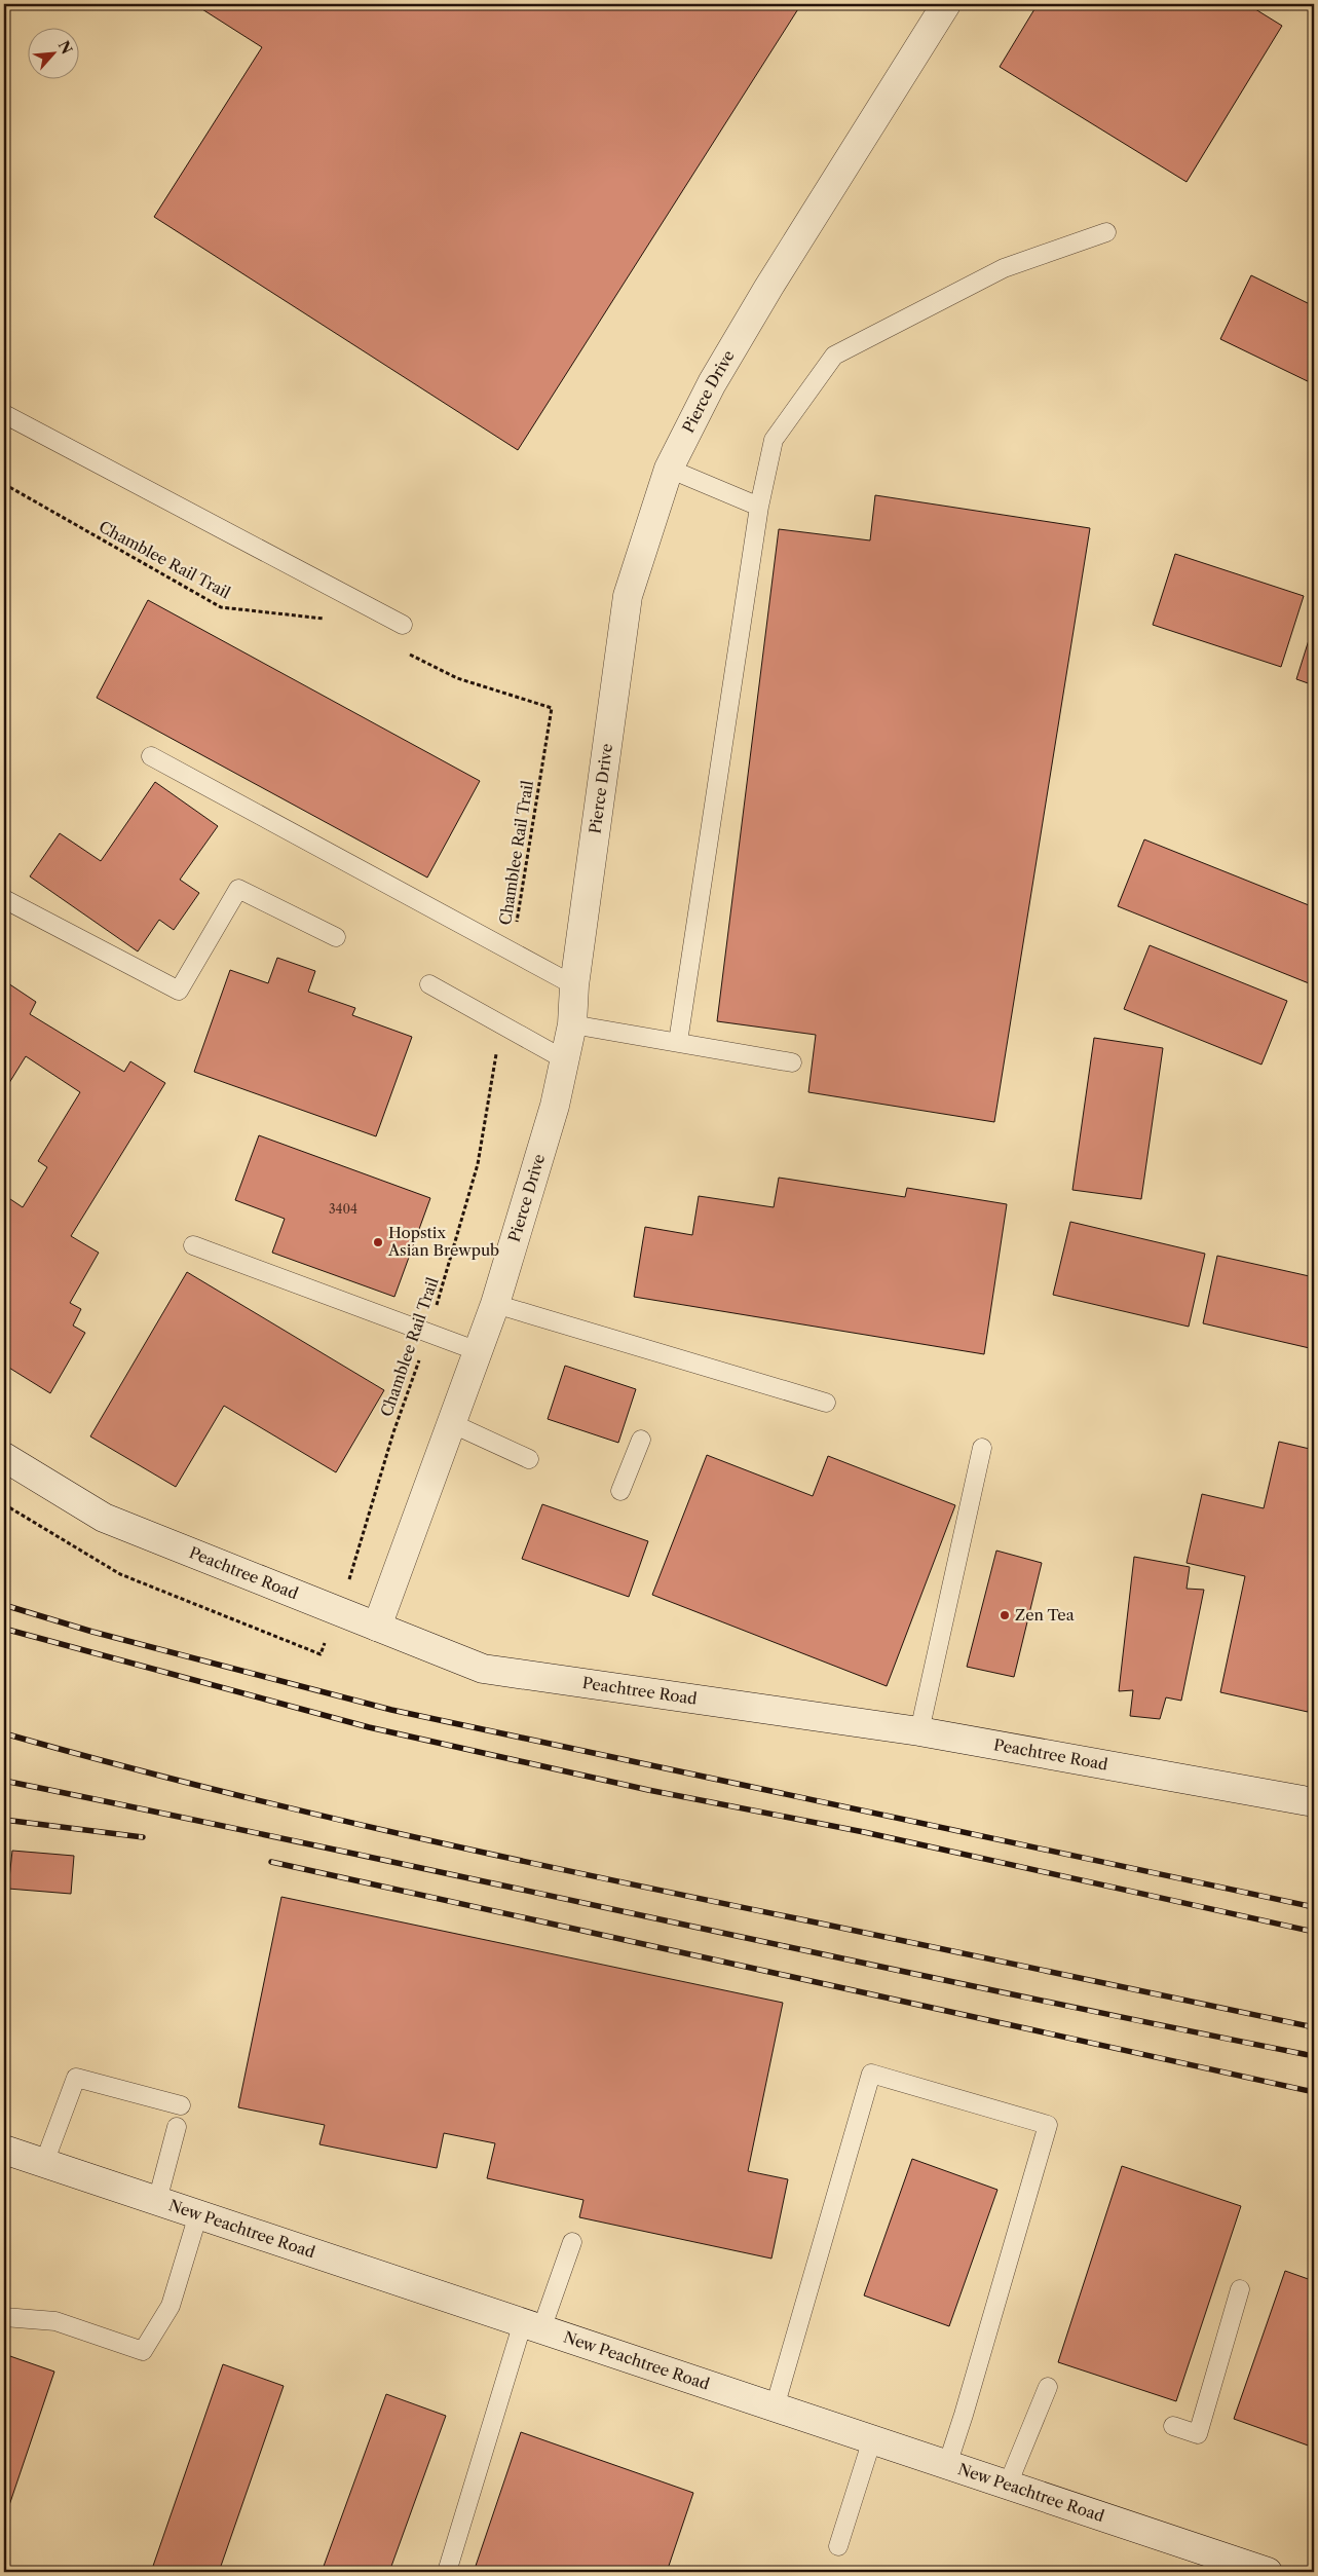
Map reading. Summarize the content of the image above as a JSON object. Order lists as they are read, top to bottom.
{
  "streets": {
    "street": ["Pierce Drive", "Peachtree Road", "New Peachtree Road"],
    "path": ["Chamblee Rail Trail"]
  },
  "crossings": [
    ["Pierce Drive", "Peachtree Road"]
  ],
  "places": ["Hopstix Asian Brewpub", "Zen Tea"],
  "house_numbers": ["3404"],
  "north": "top right"
}
